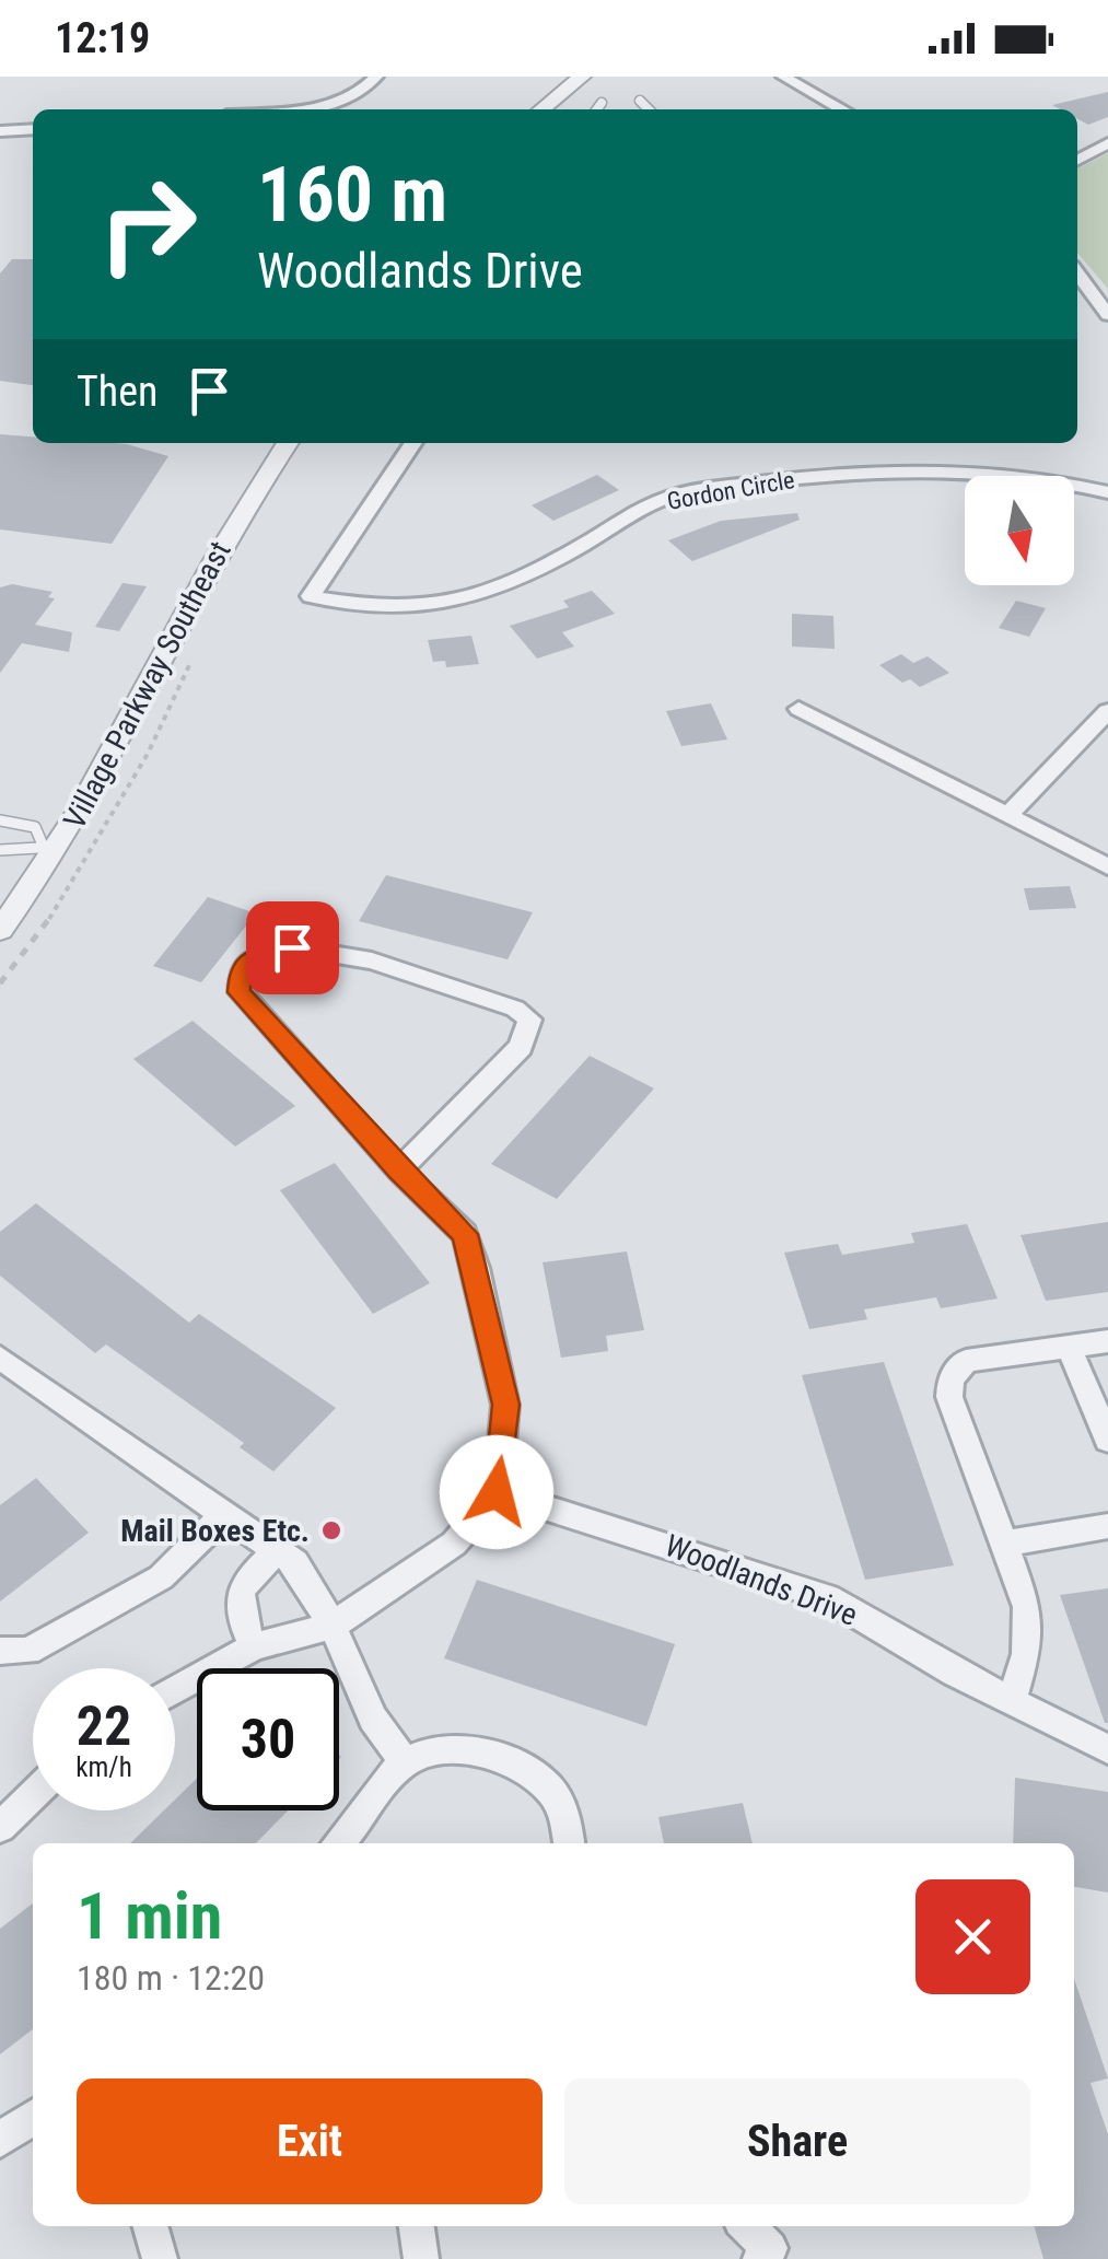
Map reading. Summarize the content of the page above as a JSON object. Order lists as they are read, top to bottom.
{
  "streets": {
    "street": ["Gordon Circle", "Village Parkway Southeast", "Woodlands Drive"]
  },
  "places": ["Mail Boxes Etc."],
  "north": "bottom",
  "page": {
    "status": "12:19",
    "turn": ["160 m", "Woodlands Drive"],
    "then": "Then",
    "speed": "22 km/h",
    "limit": "30",
    "heading": ["1 min", "180 m · 12:20"],
    "buttons": ["Exit", "Share"]
  }
}
